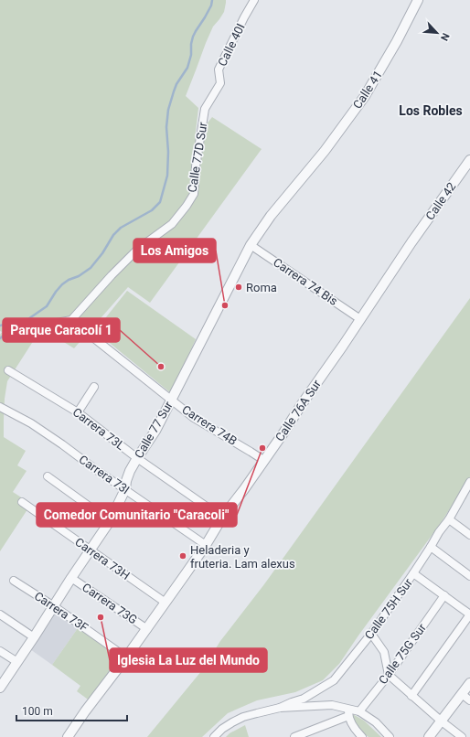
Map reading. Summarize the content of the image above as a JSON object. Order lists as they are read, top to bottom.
{
  "streets": {
    "street": [
      "Calle 40I",
      "Calle 41",
      "Calle 77D Sur",
      "Calle 42",
      "Carrera 74 Bis",
      "Calle 76A Sur",
      "Carrera 74B",
      "Carrera 73L",
      "Calle 77 Sur",
      "Carrera 73I",
      "Carrera 73H",
      "Carrera 73G",
      "Calle 75H Sur",
      "Carrera 73F",
      "Calle 75G Sur"
    ]
  },
  "crossings": [
    ["Calle 40I", "Calle 77D Sur"],
    ["Calle 41", "Calle 77 Sur"],
    ["Calle 77D Sur", "Carrera 74B"],
    ["Calle 42", "Calle 76A Sur"],
    ["Carrera 74 Bis", "Calle 76A Sur"],
    ["Carrera 74 Bis", "Calle 77 Sur"],
    ["Calle 76A Sur", "Carrera 74B"],
    ["Calle 76A Sur", "Carrera 73L"],
    ["Calle 76A Sur", "Carrera 73I"],
    ["Calle 76A Sur", "Carrera 73H"],
    ["Calle 76A Sur", "Carrera 73G"],
    ["Calle 76A Sur", "Carrera 73F"],
    ["Carrera 74B", "Calle 77 Sur"],
    ["Carrera 73L", "Calle 77 Sur"],
    ["Calle 77 Sur", "Carrera 73I"],
    ["Calle 77 Sur", "Carrera 73H"],
    ["Calle 77 Sur", "Carrera 73G"],
    ["Calle 77 Sur", "Carrera 73F"]
  ],
  "districts": ["Los Robles"],
  "places": [
    "Roma",
    "Los Amigos",
    "Parque Caracolí 1",
    "Comedor Comunitario \"Caracoli\"",
    "Heladeria y fruteria. Lam alexus",
    "Iglesia La Luz del Mundo"
  ],
  "scale_bar": "100 m",
  "north": "bottom right"
}
